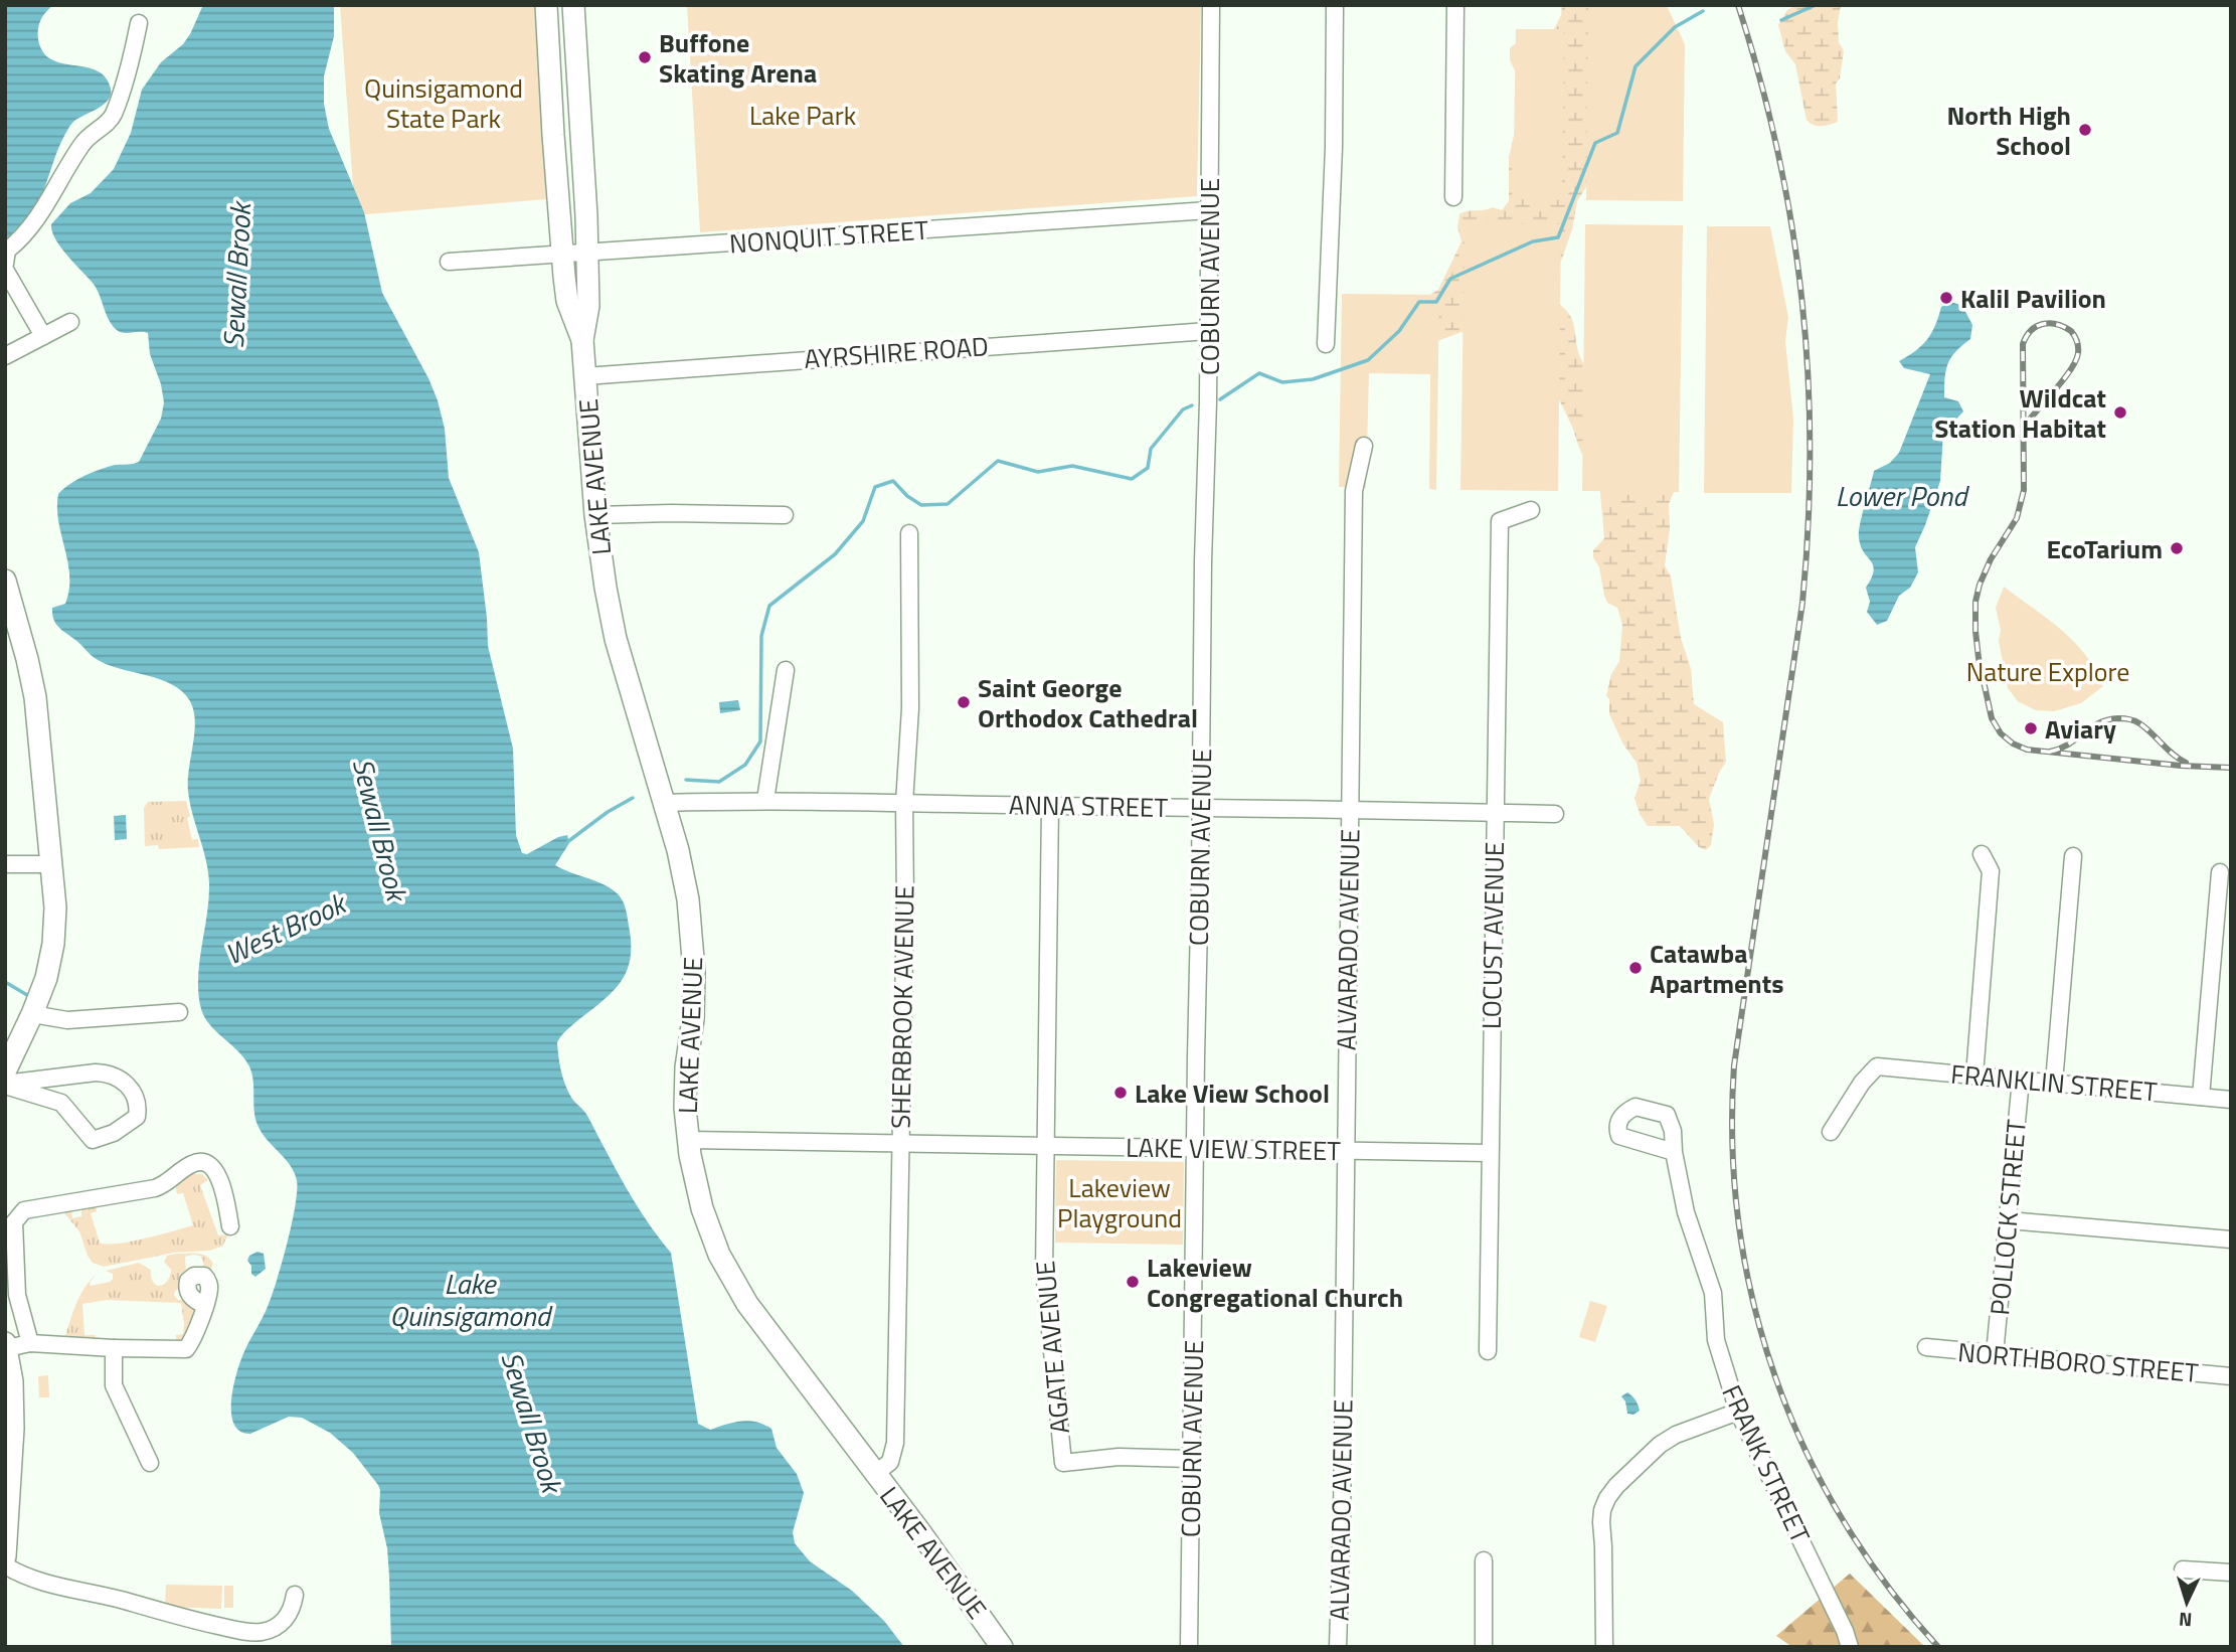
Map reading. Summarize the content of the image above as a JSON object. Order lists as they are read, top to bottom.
{
  "streets": {
    "main road": ["LAKE AVENUE"],
    "street": [
      "NONQUIT STREET",
      "COBURN AVENUE",
      "AYRSHIRE ROAD",
      "ANNA STREET",
      "LOCUST AVENUE",
      "ALVARADO AVENUE",
      "SHERBROOK AVENUE",
      "FRANKLIN STREET",
      "LAKE VIEW STREET",
      "POLLOCK STREET",
      "AGATE AVENUE",
      "NORTHBORO STREET",
      "FRANK STREET"
    ]
  },
  "crossings": [
    ["NONQUIT STREET", "COBURN AVENUE"],
    ["NONQUIT STREET", "LAKE AVENUE"],
    ["COBURN AVENUE", "AYRSHIRE ROAD"],
    ["COBURN AVENUE", "ANNA STREET"],
    ["COBURN AVENUE", "LAKE VIEW STREET"],
    ["COBURN AVENUE", "AGATE AVENUE"],
    ["AYRSHIRE ROAD", "LAKE AVENUE"],
    ["LAKE AVENUE", "ANNA STREET"],
    ["LAKE AVENUE", "SHERBROOK AVENUE"],
    ["ANNA STREET", "LOCUST AVENUE"],
    ["ANNA STREET", "ALVARADO AVENUE"],
    ["ANNA STREET", "SHERBROOK AVENUE"],
    ["ANNA STREET", "AGATE AVENUE"],
    ["LOCUST AVENUE", "LAKE VIEW STREET"],
    ["ALVARADO AVENUE", "LAKE VIEW STREET"],
    ["SHERBROOK AVENUE", "LAKE VIEW STREET"],
    ["FRANKLIN STREET", "POLLOCK STREET"],
    ["LAKE VIEW STREET", "AGATE AVENUE"],
    ["POLLOCK STREET", "NORTHBORO STREET"]
  ],
  "water": [
    "Sewall Brook",
    "Lower Pond",
    "West Brook",
    "Lake Quinsigamond"
  ],
  "parks": [
    "Quinsigamond State Park",
    "Lake Park",
    "Nature Explore",
    "Lakeview Playground"
  ],
  "places": [
    "Buffone Skating Arena",
    "North High School",
    "Kalil Pavilion",
    "Wildcat Station Habitat",
    "EcoTarium",
    "Saint George Orthodox Cathedral",
    "Aviary",
    "Catawba Apartments",
    "Lake View School",
    "Lakeview Congregational Church"
  ],
  "north": "bottom"
}
